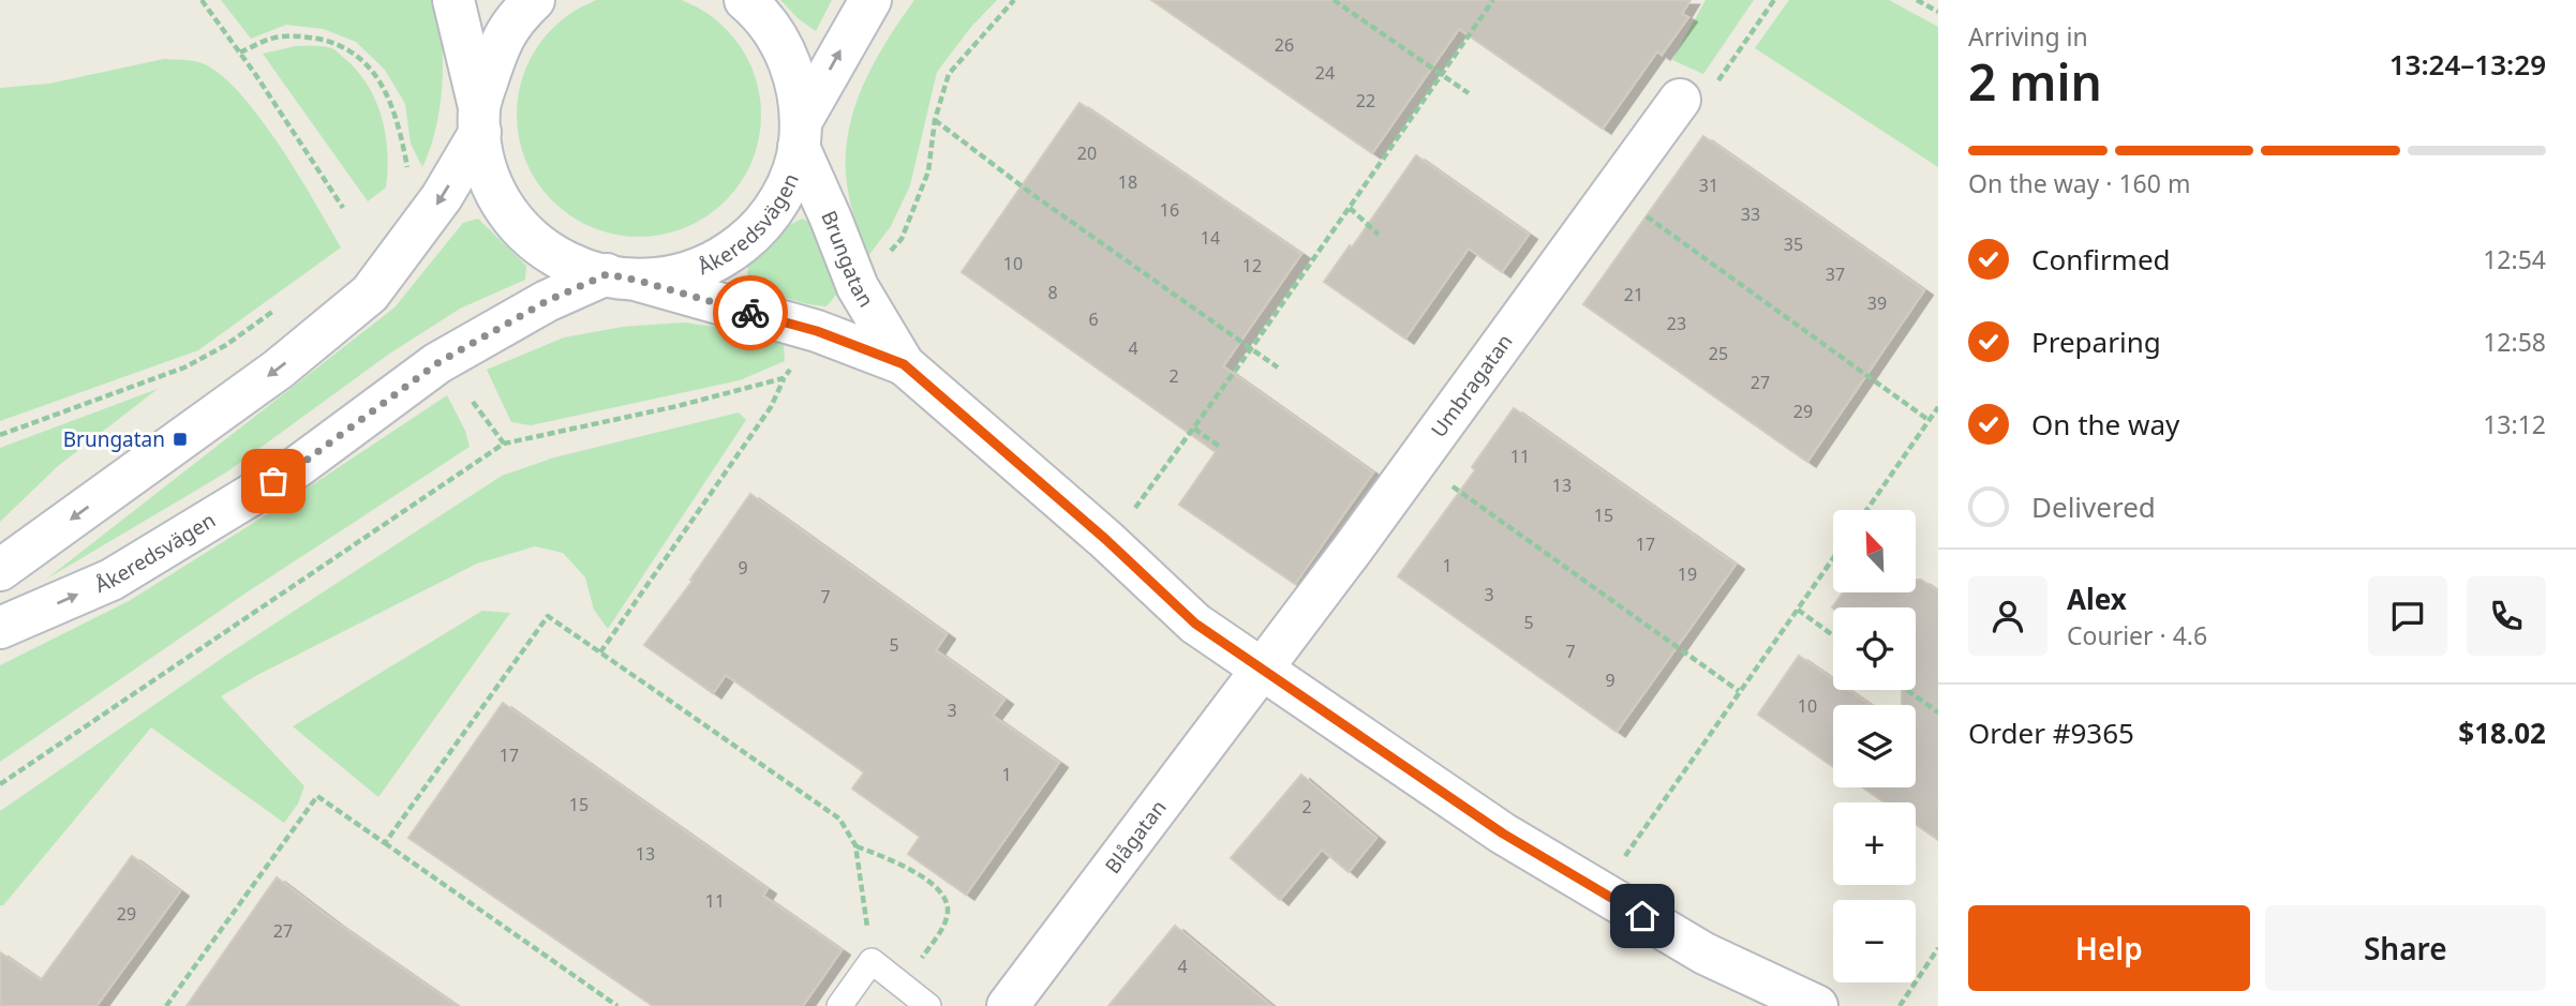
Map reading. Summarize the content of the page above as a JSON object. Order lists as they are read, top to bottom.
{
  "streets": {
    "street": [
      "Åkeredsvägen",
      "Brungatan",
      "Umbragatan",
      "Blågatan"
    ]
  },
  "crossings": [
    ["Åkeredsvägen", "Brungatan"],
    ["Brungatan", "Umbragatan"],
    ["Brungatan", "Blågatan"],
    ["Umbragatan", "Blågatan"]
  ],
  "places": {
    "transit": ["Brungatan"]
  },
  "house_numbers": [
    "26",
    "24",
    "22",
    "20",
    "18",
    "31",
    "16",
    "33",
    "14",
    "35",
    "10",
    "12",
    "37",
    "8",
    "21",
    "39",
    "6",
    "23",
    "4",
    "25",
    "2",
    "27",
    "29",
    "11",
    "13",
    "15",
    "17",
    "1",
    "9",
    "19",
    "3",
    "7",
    "5",
    "5",
    "7",
    "9",
    "10",
    "3",
    "17",
    "1",
    "15",
    "2",
    "13",
    "11",
    "29",
    "27",
    "4"
  ],
  "north": "top left",
  "page": {
    "heading": ["2 min", "Arriving in", "13:24–13:29"],
    "panel": [
      "Alex",
      "Courier · 4.6",
      "Order #9365",
      "$18.02"
    ],
    "bar": "On the way · 160 m",
    "list": [
      ["Confirmed", "12:54"],
      ["Preparing", "12:58"],
      ["On the way", "13:12"],
      "Delivered"
    ],
    "map_buttons": ["+", "−"],
    "buttons": ["Help", "Share"]
  }
}
